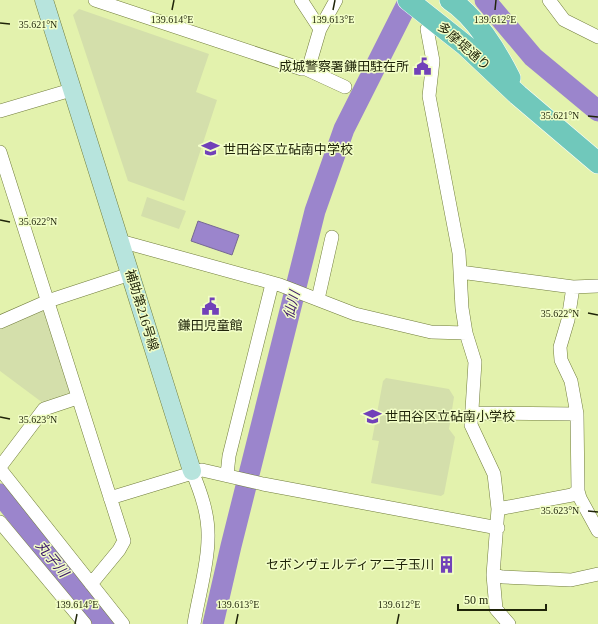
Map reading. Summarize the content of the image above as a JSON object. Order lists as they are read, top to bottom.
{
  "streets": {
    "main road": ["多摩堤通り"],
    "street": ["補助第216号線"]
  },
  "water": ["仙川", "丸子川"],
  "places": {
    "public building": ["成城警察署鎌田駐在所", "鎌田児童館"],
    "school or university": ["世田谷区立砧南中学校", "世田谷区立砧南小学校"],
    "building": ["セボンヴェルディア二子玉川"]
  },
  "scale_bar": "50 m",
  "coordinates": [
    "139.614°E",
    "139.613°E",
    "139.612°E",
    "35.621°N",
    "35.622°N",
    "35.623°N"
  ]
}
